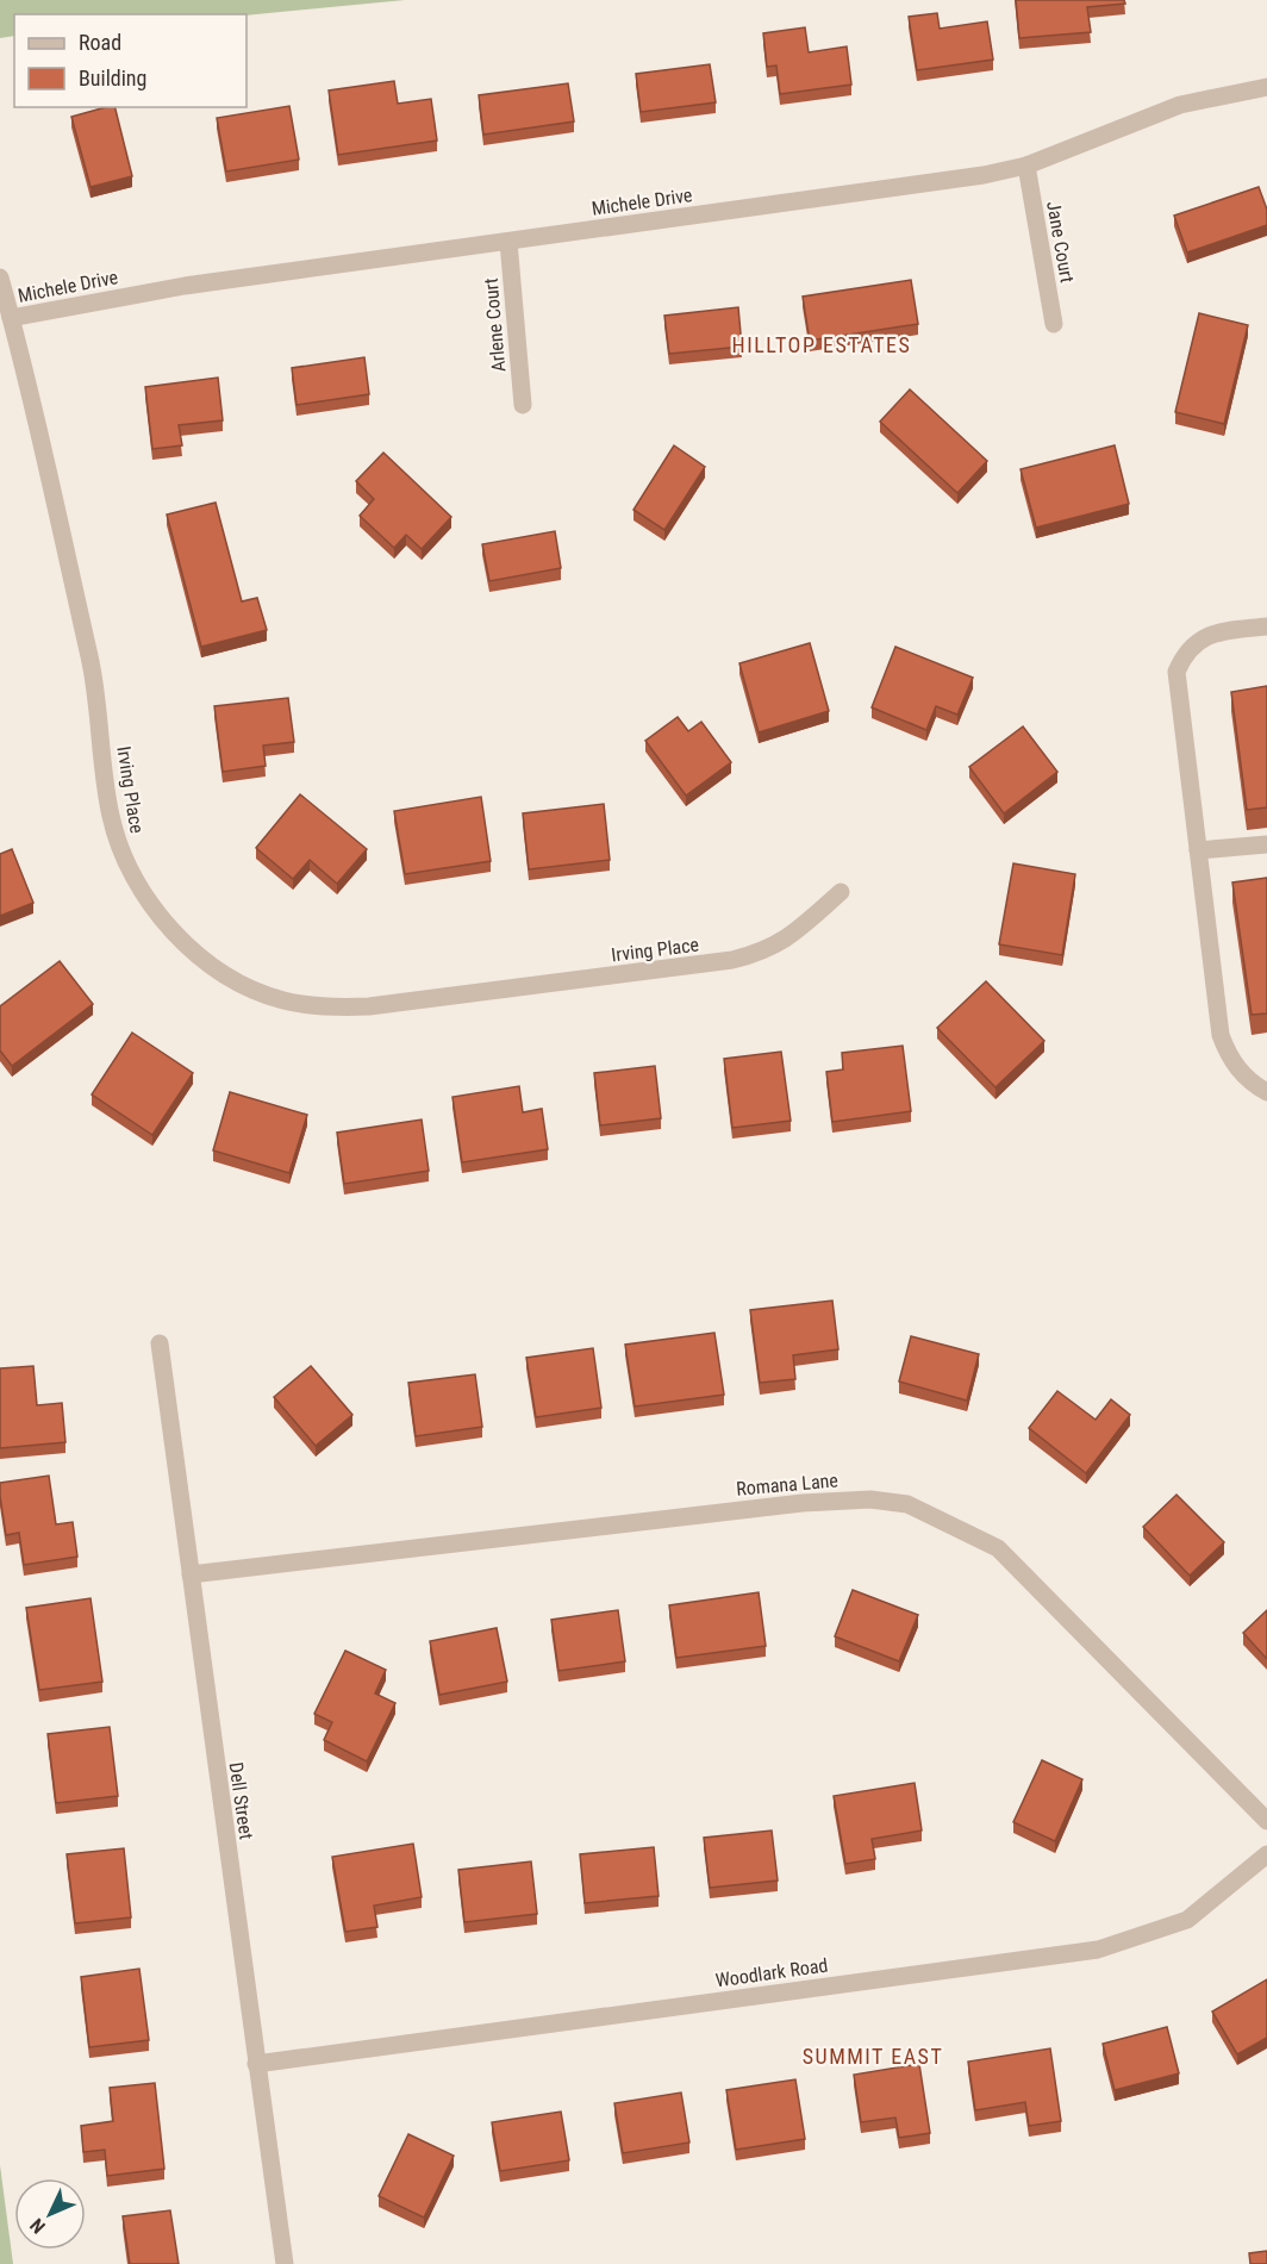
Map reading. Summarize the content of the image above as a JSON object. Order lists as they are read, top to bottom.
{
  "streets": {
    "street": [
      "Michele Drive",
      "Jane Court",
      "Arlene Court",
      "Irving Place",
      "Romana Lane",
      "Dell Street",
      "Woodlark Road"
    ]
  },
  "crossings": [
    ["Michele Drive", "Jane Court"],
    ["Michele Drive", "Arlene Court"],
    ["Michele Drive", "Irving Place"],
    ["Romana Lane", "Dell Street"],
    ["Dell Street", "Woodlark Road"]
  ],
  "districts": ["HILLTOP ESTATES", "SUMMIT EAST"],
  "legend": ["Road", "Building"],
  "north": "bottom left"
}
